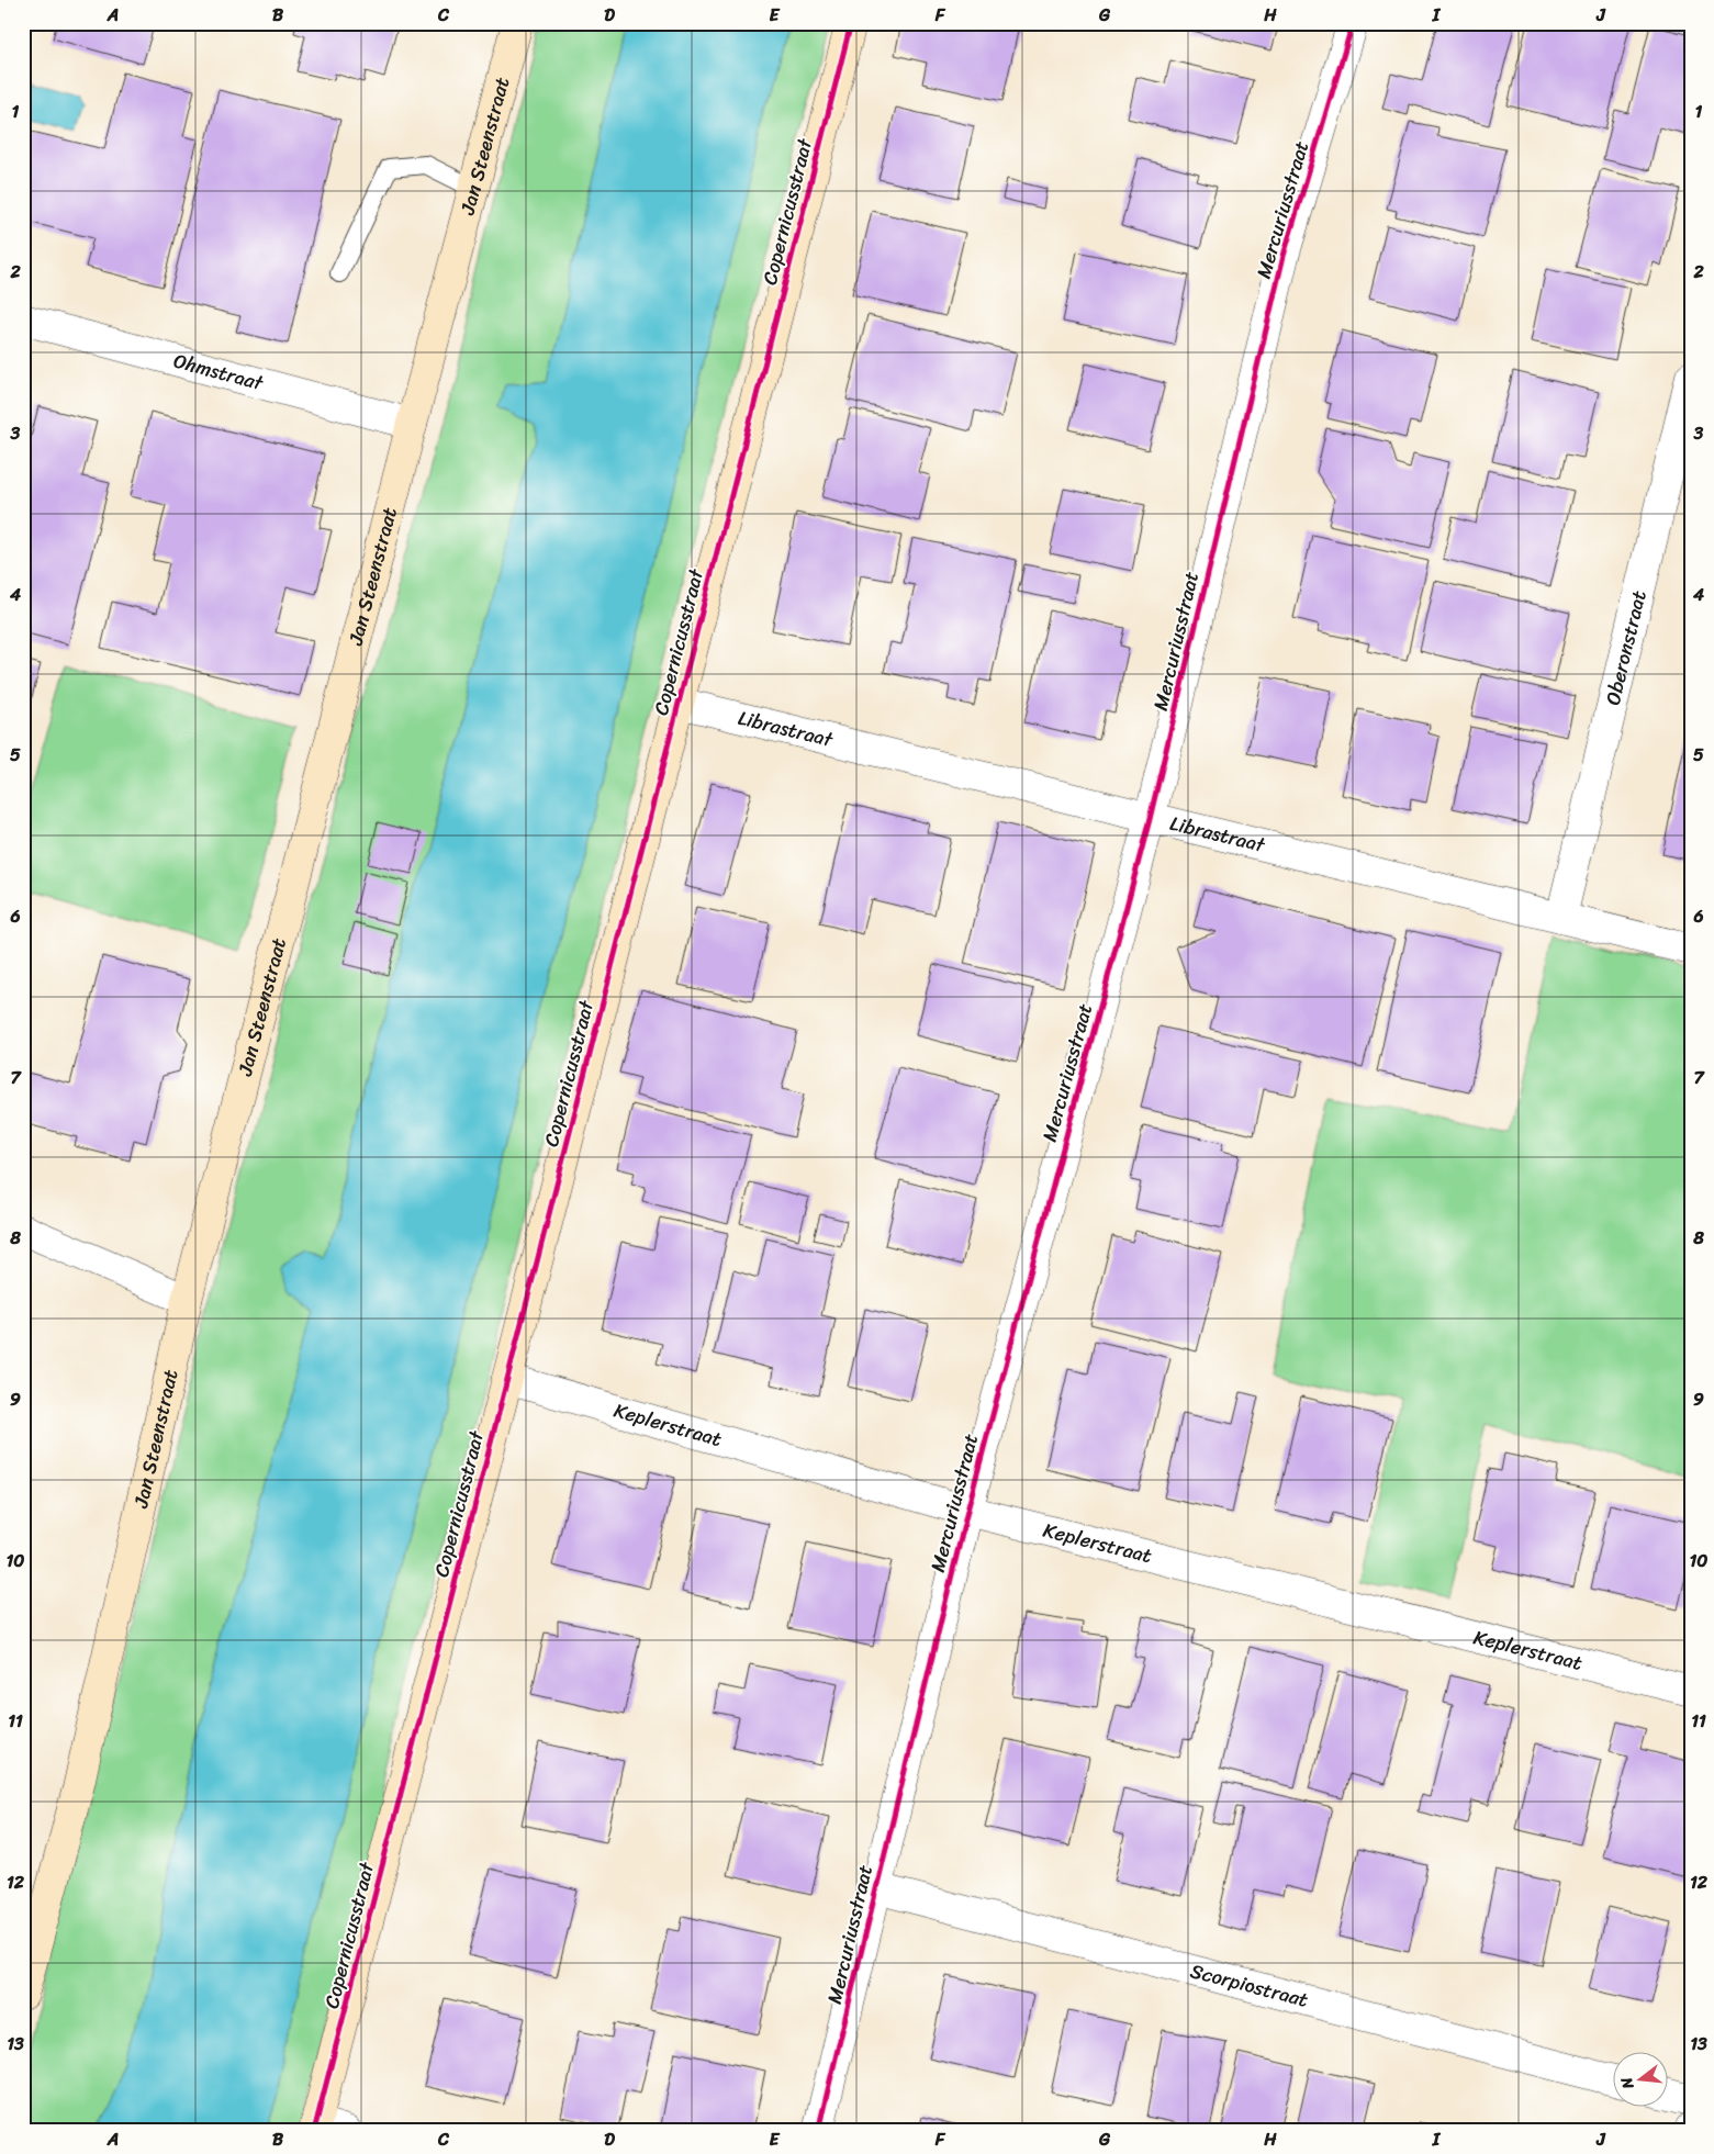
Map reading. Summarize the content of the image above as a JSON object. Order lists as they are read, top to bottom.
{
  "streets": {
    "street": [
      "Jan Steenstraat",
      "Mercuriusstraat",
      "Copernicusstraat",
      "Ohmstraat",
      "Oberonstraat",
      "Librastraat",
      "Keplerstraat",
      "Scorpiostraat"
    ]
  },
  "crossings": [
    ["Jan Steenstraat", "Ohmstraat"],
    ["Mercuriusstraat", "Librastraat"],
    ["Mercuriusstraat", "Keplerstraat"],
    ["Mercuriusstraat", "Scorpiostraat"],
    ["Copernicusstraat", "Librastraat"],
    ["Copernicusstraat", "Keplerstraat"],
    ["Oberonstraat", "Librastraat"]
  ],
  "north": "left",
  "grid": {
    "columns": [
      "A",
      "B",
      "C",
      "D",
      "E",
      "F",
      "G",
      "H",
      "I",
      "J"
    ],
    "rows": [
      "1",
      "2",
      "3",
      "4",
      "5",
      "6",
      "7",
      "8",
      "9",
      "10",
      "11",
      "12",
      "13"
    ]
  }
}
